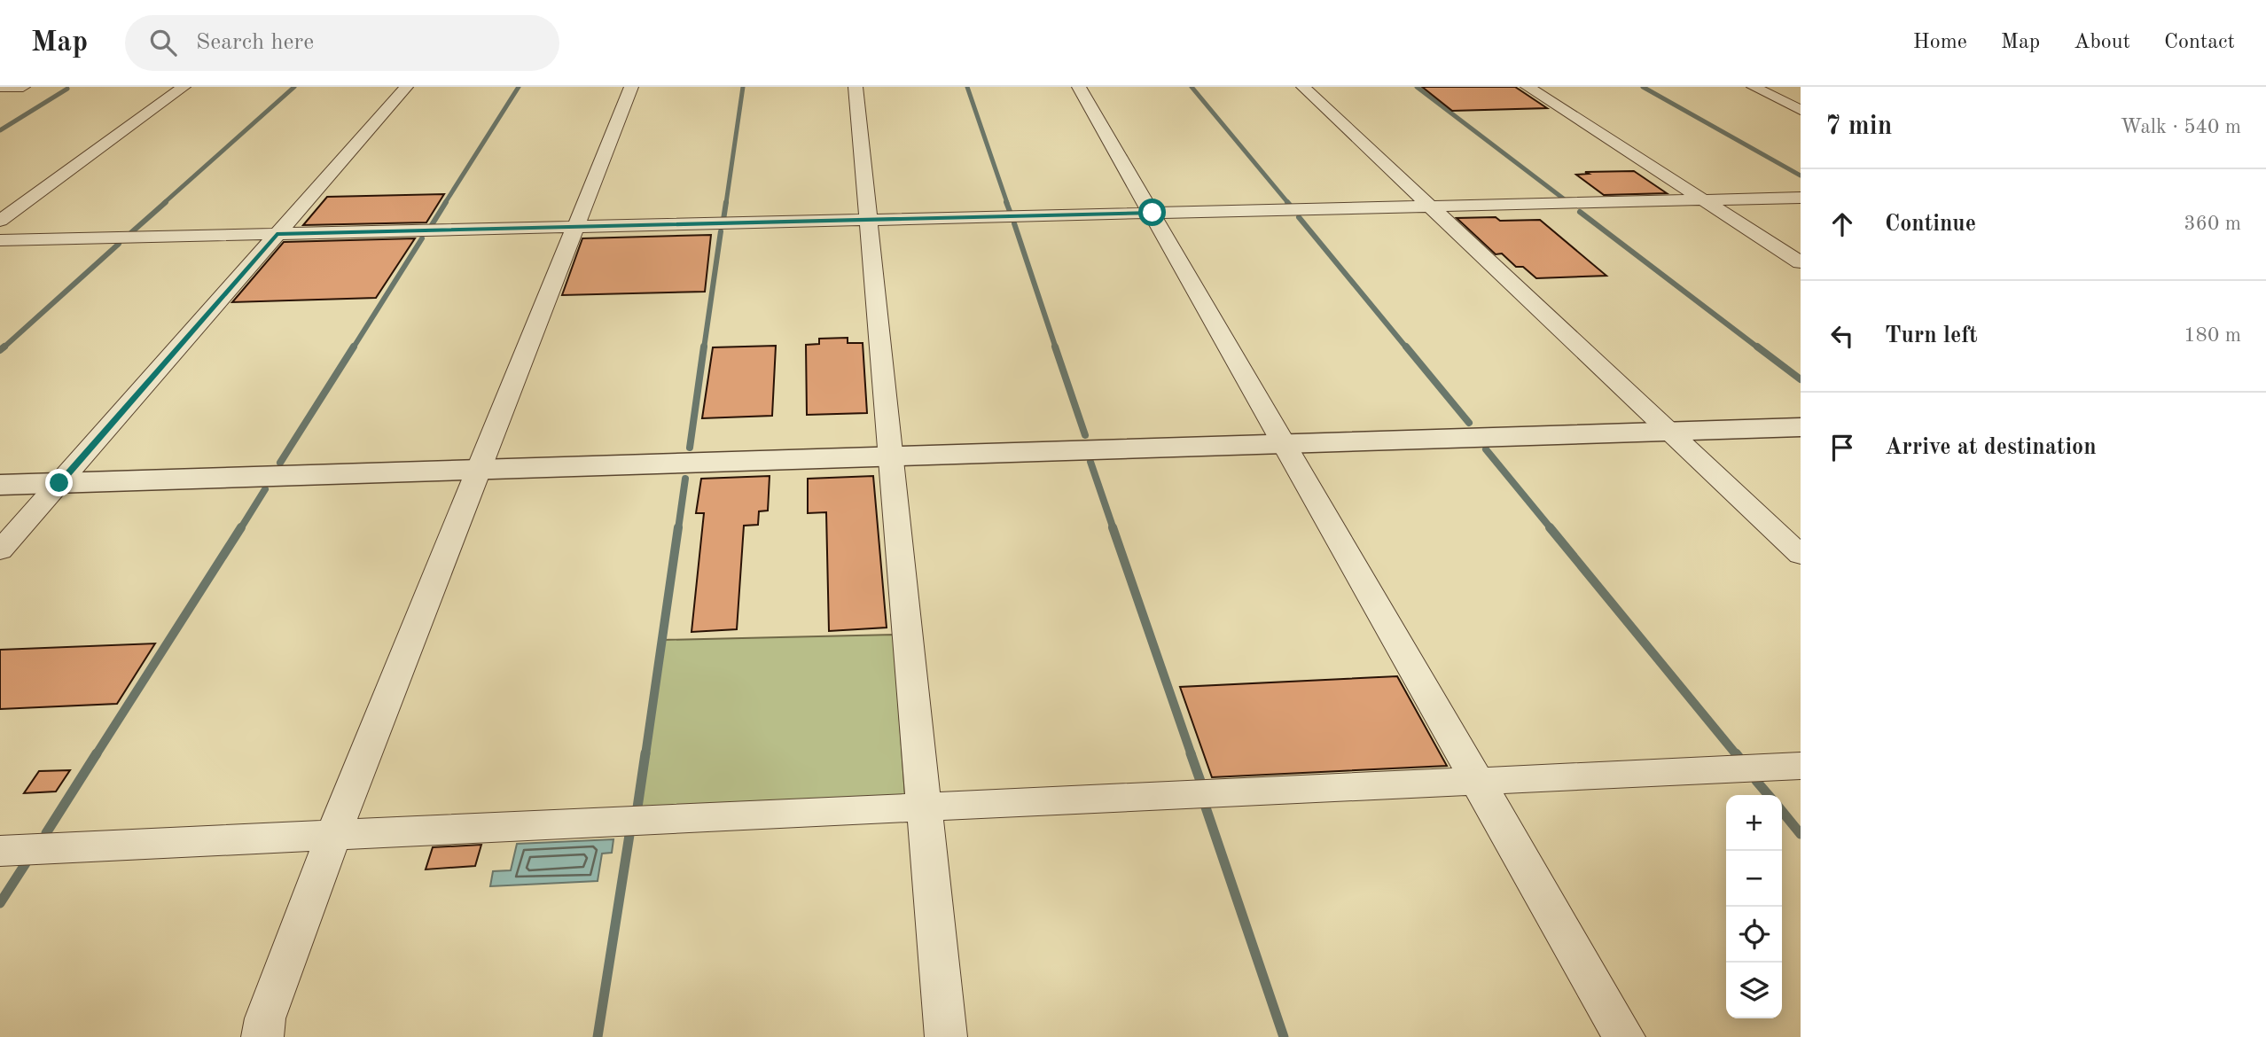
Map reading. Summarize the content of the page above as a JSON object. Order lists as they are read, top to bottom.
{
  "page": {
    "header": "Map",
    "search": "Search here",
    "nav": [
      "Home",
      "Map",
      "About",
      "Contact"
    ],
    "heading": ["7 min", "Walk · 540 m"],
    "list": [
      ["Continue", "360 m"],
      ["Turn left", "180 m"],
      "Arrive at destination"
    ],
    "map_buttons": ["+", "−"]
  }
}
